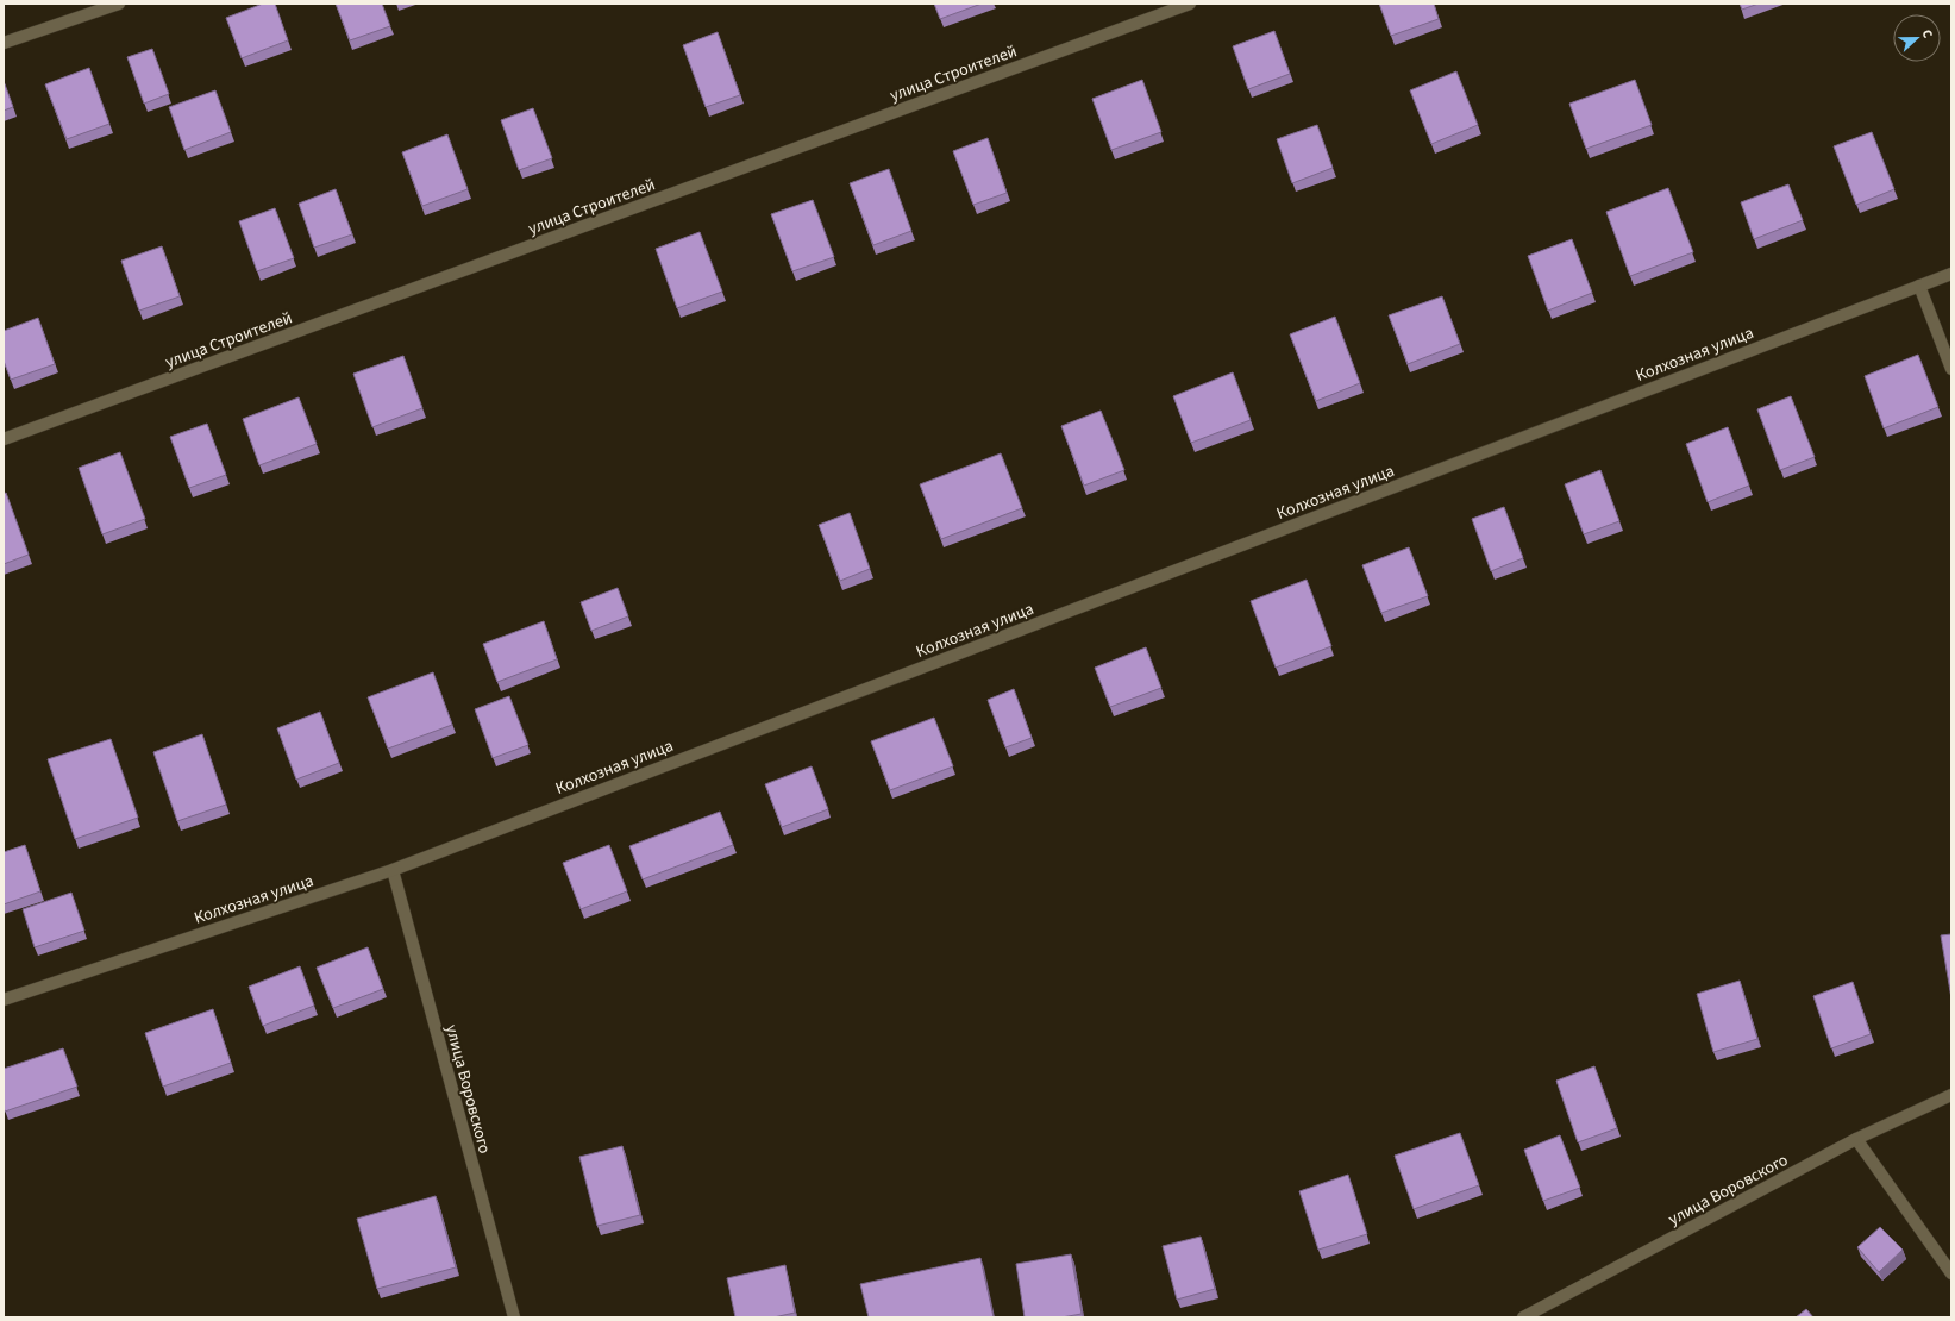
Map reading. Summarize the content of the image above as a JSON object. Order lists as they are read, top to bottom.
{
  "streets": {
    "street": ["улица Строителей", "Колхозная улица", "улица Воровского"]
  },
  "crossings": [
    ["Колхозная улица", "улица Воровского"]
  ],
  "north": "right"
}
